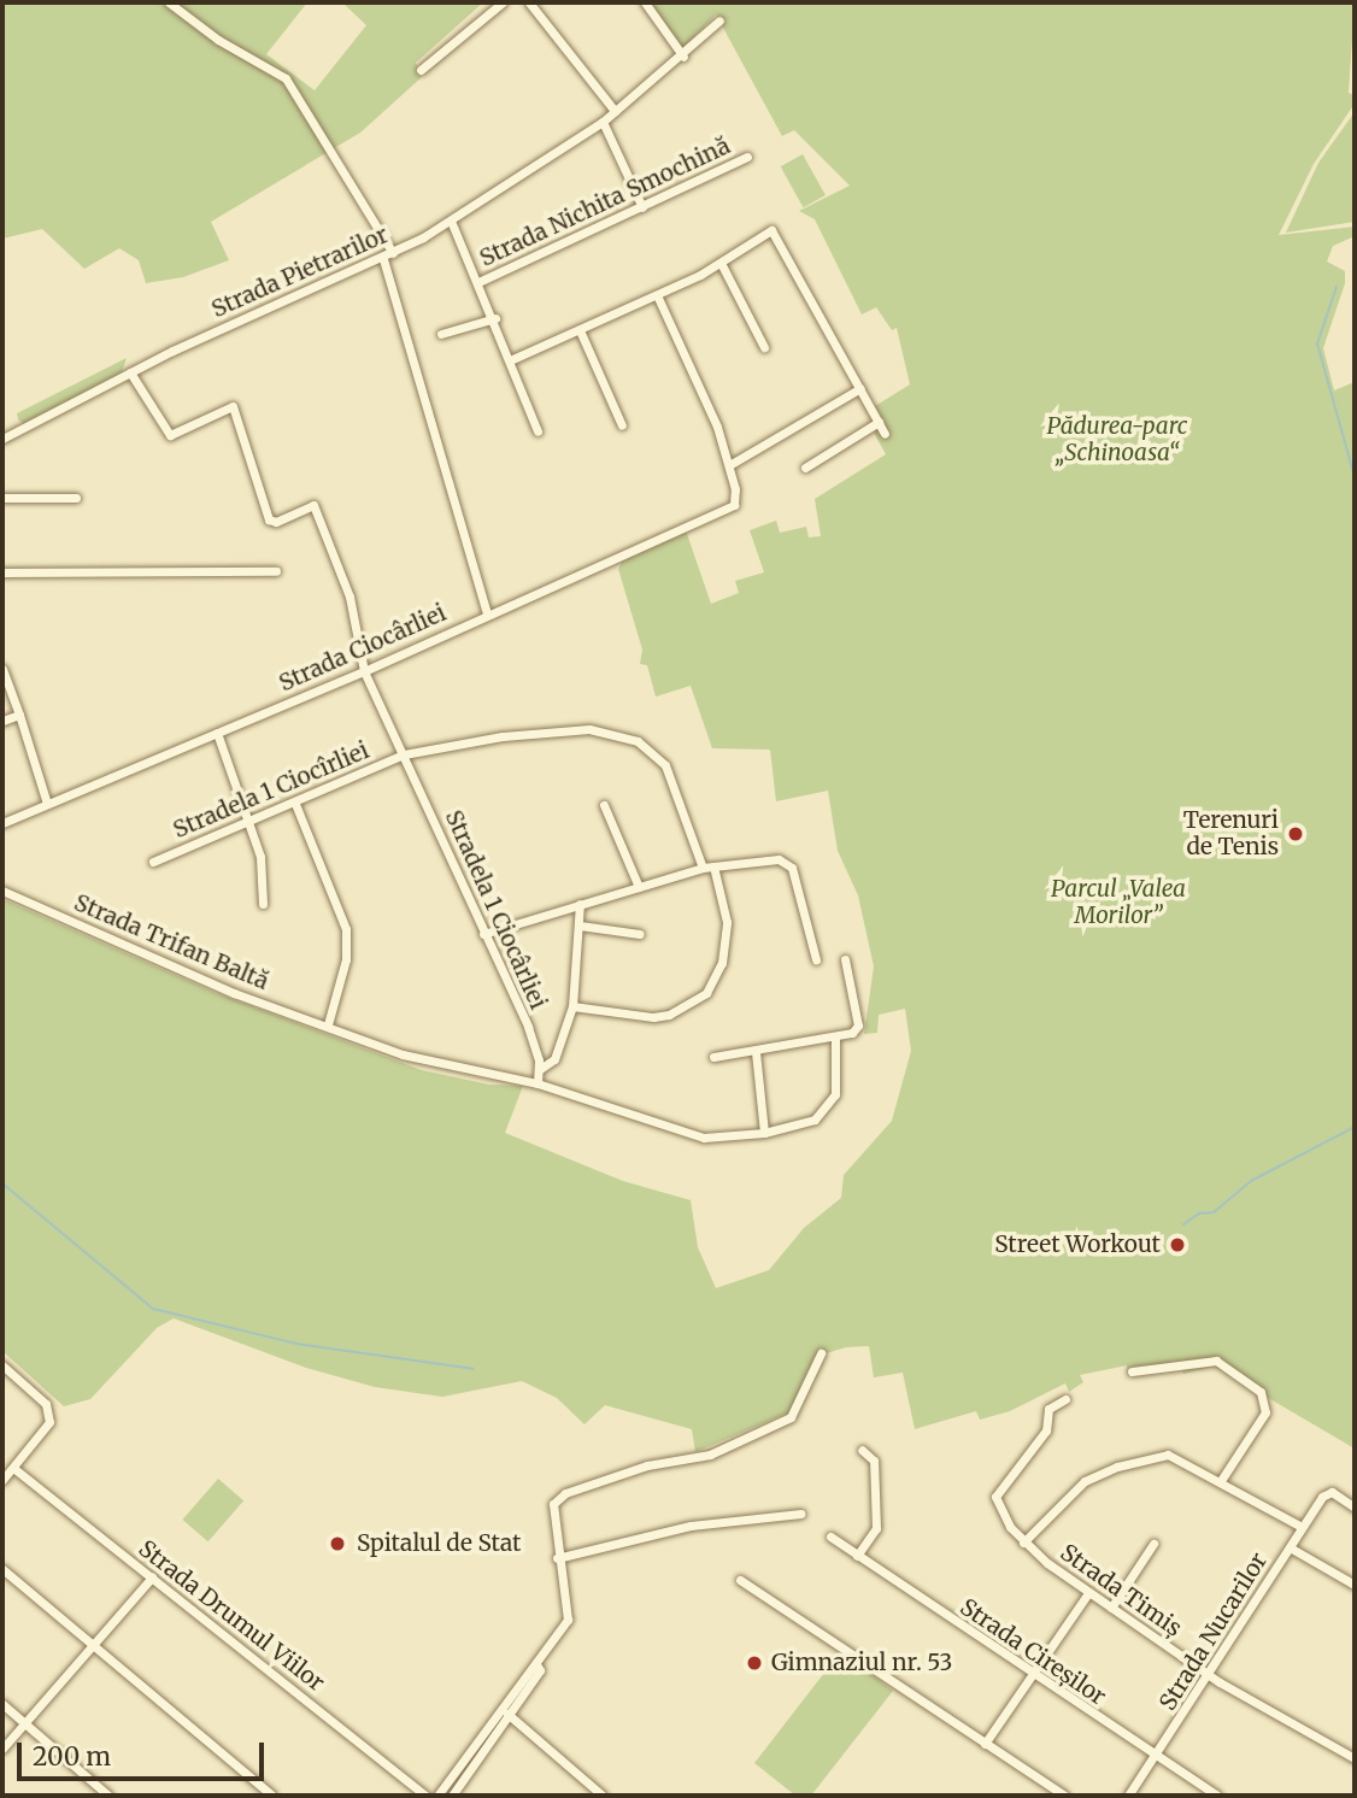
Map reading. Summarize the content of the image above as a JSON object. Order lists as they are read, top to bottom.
{
  "streets": {
    "street": [
      "Strada Nichita Smochină",
      "Strada Pietrarilor",
      "Strada Ciocârliei",
      "Stradela 1 Ciocîrliei",
      "Stradela 1 Ciocârliei",
      "Strada Trifan Baltă",
      "Strada Timiș",
      "Strada Drumul Viilor",
      "Strada Nucarilor",
      "Strada Cireșilor"
    ]
  },
  "crossings": [
    ["Strada Pietrarilor", "Stradela 1 Ciocârliei"],
    ["Strada Ciocârliei", "Stradela 1 Ciocârliei"],
    ["Stradela 1 Ciocîrliei", "Stradela 1 Ciocârliei"],
    ["Stradela 1 Ciocârliei", "Strada Trifan Baltă"],
    ["Strada Timiș", "Strada Nucarilor"],
    ["Strada Nucarilor", "Strada Cireșilor"]
  ],
  "parks": ["Pădurea-parc „Schinoasa“", "Parcul „Valea Morilor”"],
  "places": [
    "Terenuri de Tenis",
    "Street Workout",
    "Spitalul de Stat",
    "Gimnaziul nr. 53"
  ],
  "scale_bar": "200 m"
}
